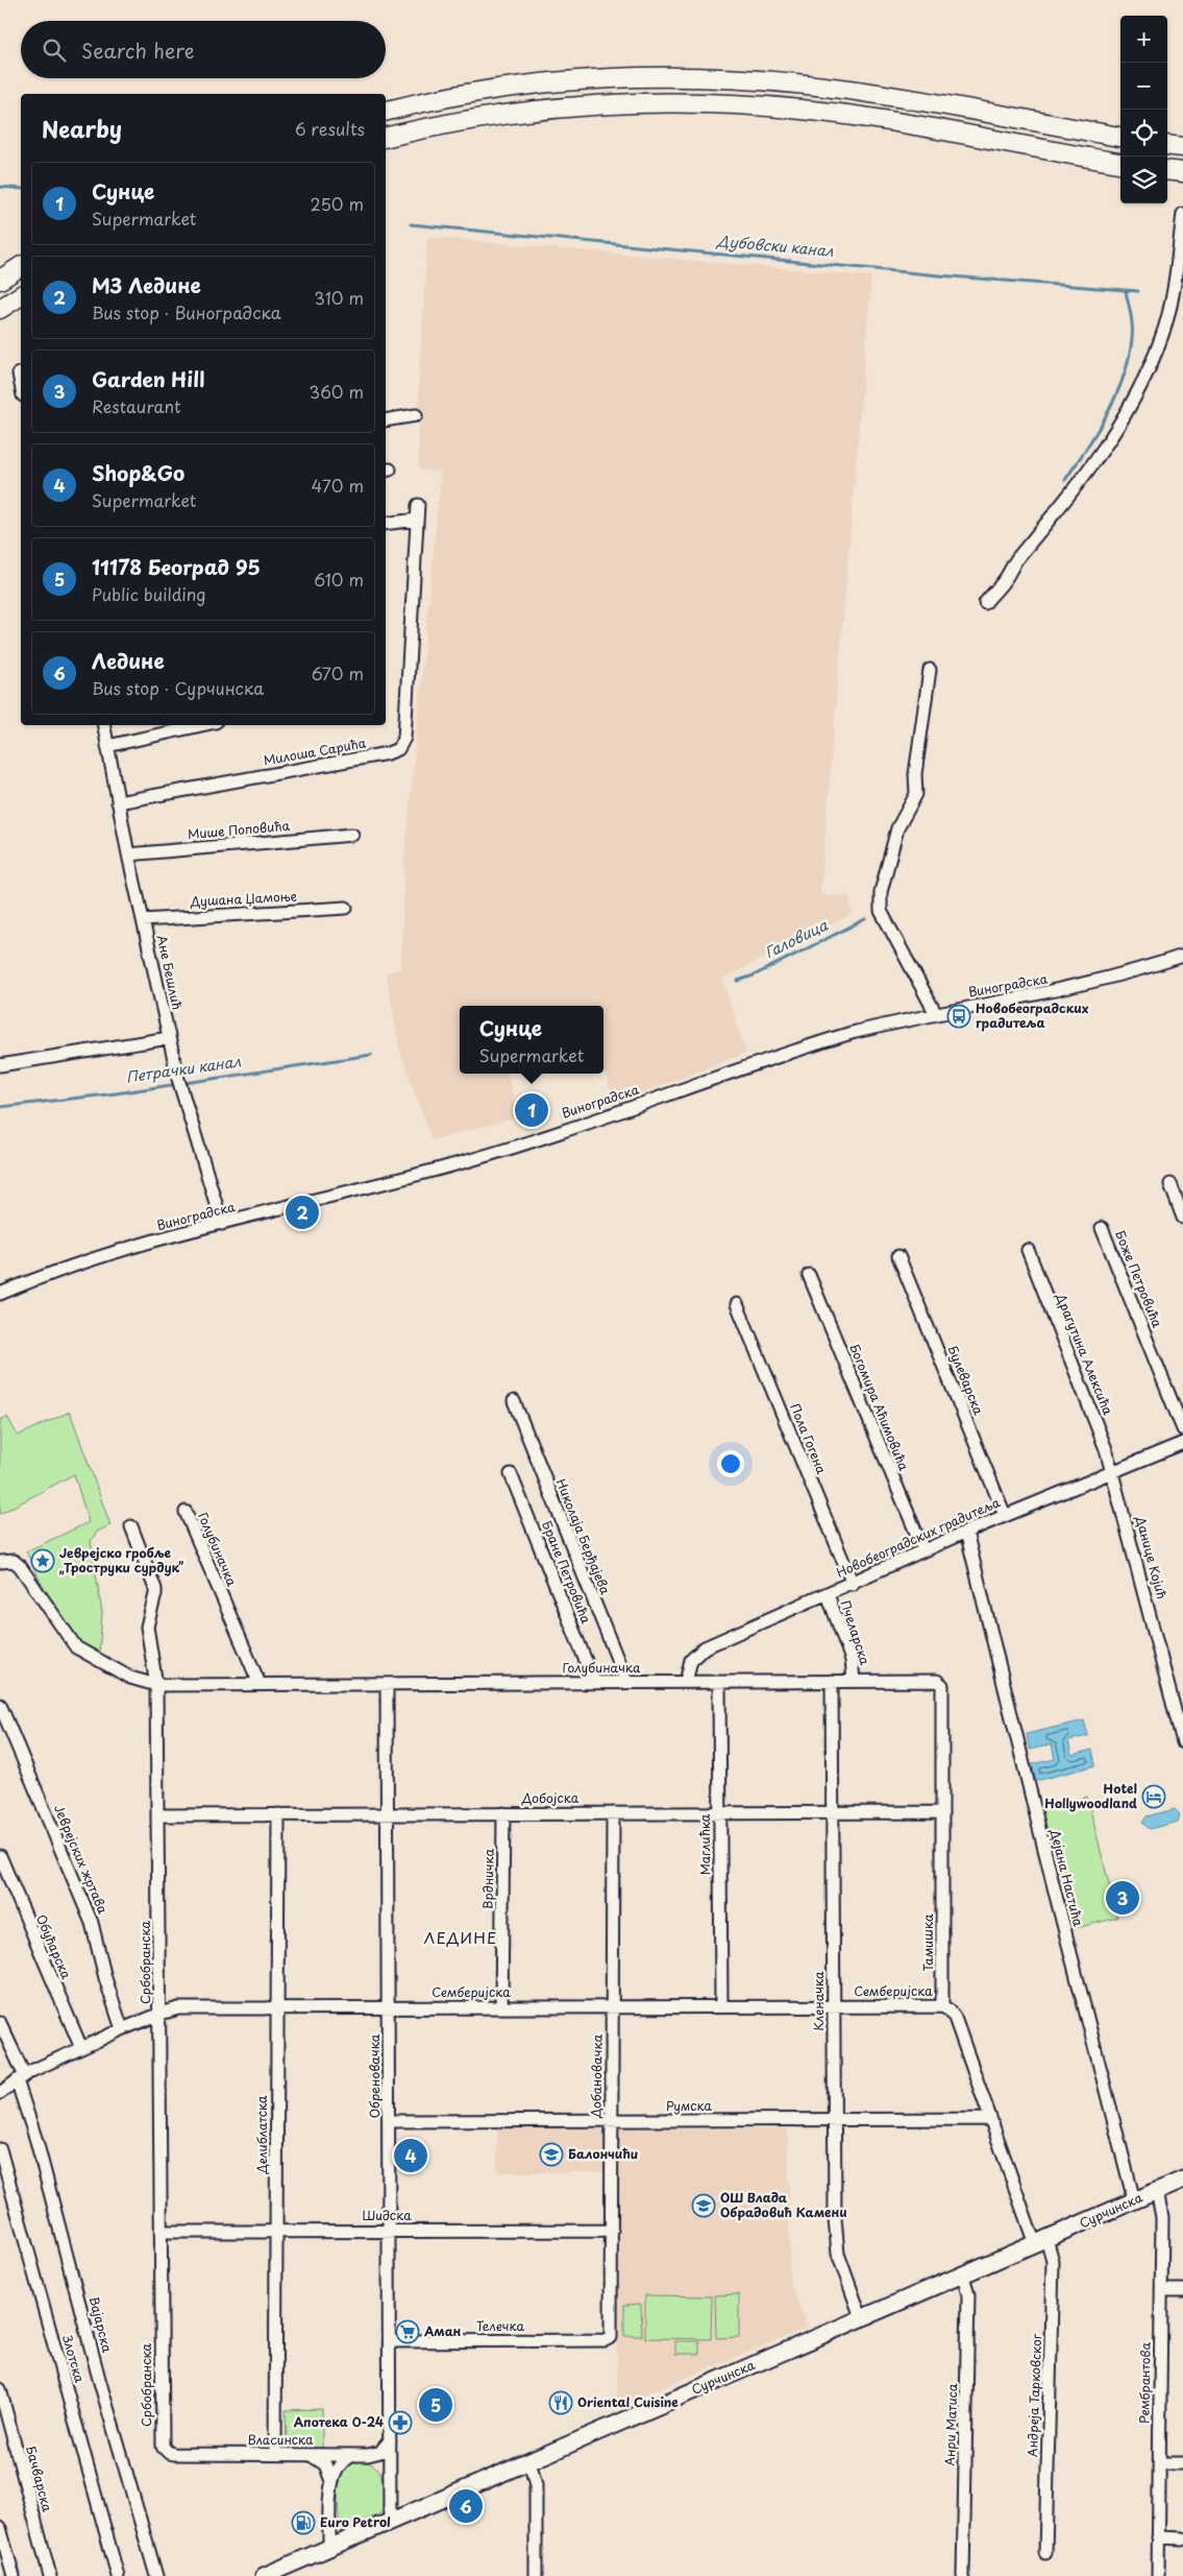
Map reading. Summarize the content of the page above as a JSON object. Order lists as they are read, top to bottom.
{
  "streets": {
    "main road": ["Сурчинска"],
    "street": [
      "Милоша Сарића",
      "Мише Поповића",
      "Душана Џамоње",
      "Ане Бешлић",
      "Виноградска",
      "Боже Петровића",
      "Драгутина Алексића",
      "Булеварска",
      "Богомира Аћимовића",
      "Пола Гогена",
      "Николаја Берђајева",
      "Новобеоградских градитеља",
      "Голубиначка",
      "Данице Којић",
      "Бране Петровића",
      "Пчеларска",
      "Добојска",
      "Маглићка",
      "Јеврејских жртава",
      "Дејана Настића",
      "Врдничка",
      "Тамишка",
      "Обућарска",
      "Србобранска",
      "Семберијска",
      "Кленачка",
      "Обреновачка",
      "Добановачка",
      "Румска",
      "Делиблатска",
      "Шидска",
      "Вајарска",
      "Телечка",
      "Злотска",
      "Рембрантова",
      "Андреја Тарковског",
      "Анри Матиса",
      "Власинска",
      "Бачварска"
    ]
  },
  "crossings": [
    ["Милоша Сарића", "Ане Бешлић"],
    ["Мише Поповића", "Ане Бешлић"],
    ["Душана Џамоње", "Ане Бешлић"],
    ["Ане Бешлић", "Виноградска"],
    ["Драгутина Алексића", "Новобеоградских градитеља"],
    ["Драгутина Алексића", "Данице Којић"],
    ["Булеварска", "Новобеоградских градитеља"],
    ["Богомира Аћимовића", "Новобеоградских градитеља"],
    ["Пола Гогена", "Новобеоградских градитеља"],
    ["Николаја Берђајева", "Голубиначка"],
    ["Новобеоградских градитеља", "Голубиначка"],
    ["Новобеоградских градитеља", "Данице Којић"],
    ["Новобеоградских градитеља", "Пчеларска"],
    ["Новобеоградских градитеља", "Дејана Настића"],
    ["Голубиначка", "Бране Петровића"],
    ["Голубиначка", "Пчеларска"],
    ["Голубиначка", "Маглићка"],
    ["Голубиначка", "Тамишка"],
    ["Голубиначка", "Србобранска"],
    ["Голубиначка", "Кленачка"],
    ["Голубиначка", "Обреновачка"],
    ["Добојска", "Маглићка"],
    ["Добојска", "Врдничка"],
    ["Добојска", "Тамишка"],
    ["Добојска", "Србобранска"],
    ["Добојска", "Кленачка"],
    ["Добојска", "Обреновачка"],
    ["Добојска", "Добановачка"],
    ["Добојска", "Делиблатска"],
    ["Маглићка", "Семберијска"],
    ["Јеврејских жртава", "Семберијска"],
    ["Дејана Настића", "Сурчинска"],
    ["Врдничка", "Семберијска"],
    ["Тамишка", "Семберијска"],
    ["Обућарска", "Семберијска"],
    ["Србобранска", "Семберијска"],
    ["Србобранска", "Шидска"],
    ["Србобранска", "Власинска"],
    ["Семберијска", "Кленачка"],
    ["Семберијска", "Обреновачка"],
    ["Семберијска", "Добановачка"],
    ["Семберијска", "Делиблатска"],
    ["Семберијска", "Вајарска"],
    ["Кленачка", "Румска"],
    ["Кленачка", "Сурчинска"],
    ["Обреновачка", "Румска"],
    ["Обреновачка", "Сурчинска"],
    ["Обреновачка", "Шидска"],
    ["Обреновачка", "Телечка"],
    ["Добановачка", "Румска"],
    ["Добановачка", "Шидска"],
    ["Добановачка", "Телечка"],
    ["Делиблатска", "Шидска"],
    ["Делиблатска", "Власинска"],
    ["Сурчинска", "Рембрантова"],
    ["Сурчинска", "Андреја Тарковског"],
    ["Сурчинска", "Анри Матиса"]
  ],
  "districts": ["ЛЕДИНЕ"],
  "water": ["Дубовски канал", "Галовица", "Петрачки канал"],
  "places": {
    "bus stop": ["Новобеоградских градитеља"],
    "place": ["Јеврејско гробље „Троструки сурдук”"],
    "hotel": ["Hotel Hollywoodland"],
    "school or university": ["Балончићи", "ОШ Влада Обрадовић Камени"],
    "supermarket": ["Аман"],
    "restaurant": ["Oriental Cuisine"],
    "pharmacy": ["Апотека 0-24"],
    "fuel station": ["Euro Petrol"]
  },
  "page": {
    "map_buttons": ["+", "−"],
    "search": "Search here",
    "heading": ["Nearby", "6 results"],
    "list": [
      {
        "mark": "1",
        "name": "Сунце",
        "note": "Supermarket",
        "value": "250 m"
      },
      {
        "mark": "2",
        "name": "МЗ Ледине",
        "note": "Bus stop · Виноградска",
        "value": "310 m"
      },
      {
        "mark": "3",
        "name": "Garden Hill",
        "note": "Restaurant",
        "value": "360 m"
      },
      {
        "mark": "4",
        "name": "Shop&Go",
        "note": "Supermarket",
        "value": "470 m"
      },
      {
        "mark": "5",
        "name": "11178 Београд 95",
        "note": "Public building",
        "value": "610 m"
      },
      {
        "mark": "6",
        "name": "Ледине",
        "note": "Bus stop · Сурчинска",
        "value": "670 m"
      }
    ],
    "popup": ["Сунце", "Supermarket"],
    "pins": [
      "1",
      "2",
      "3",
      "4",
      "5",
      "6"
    ]
  }
}
